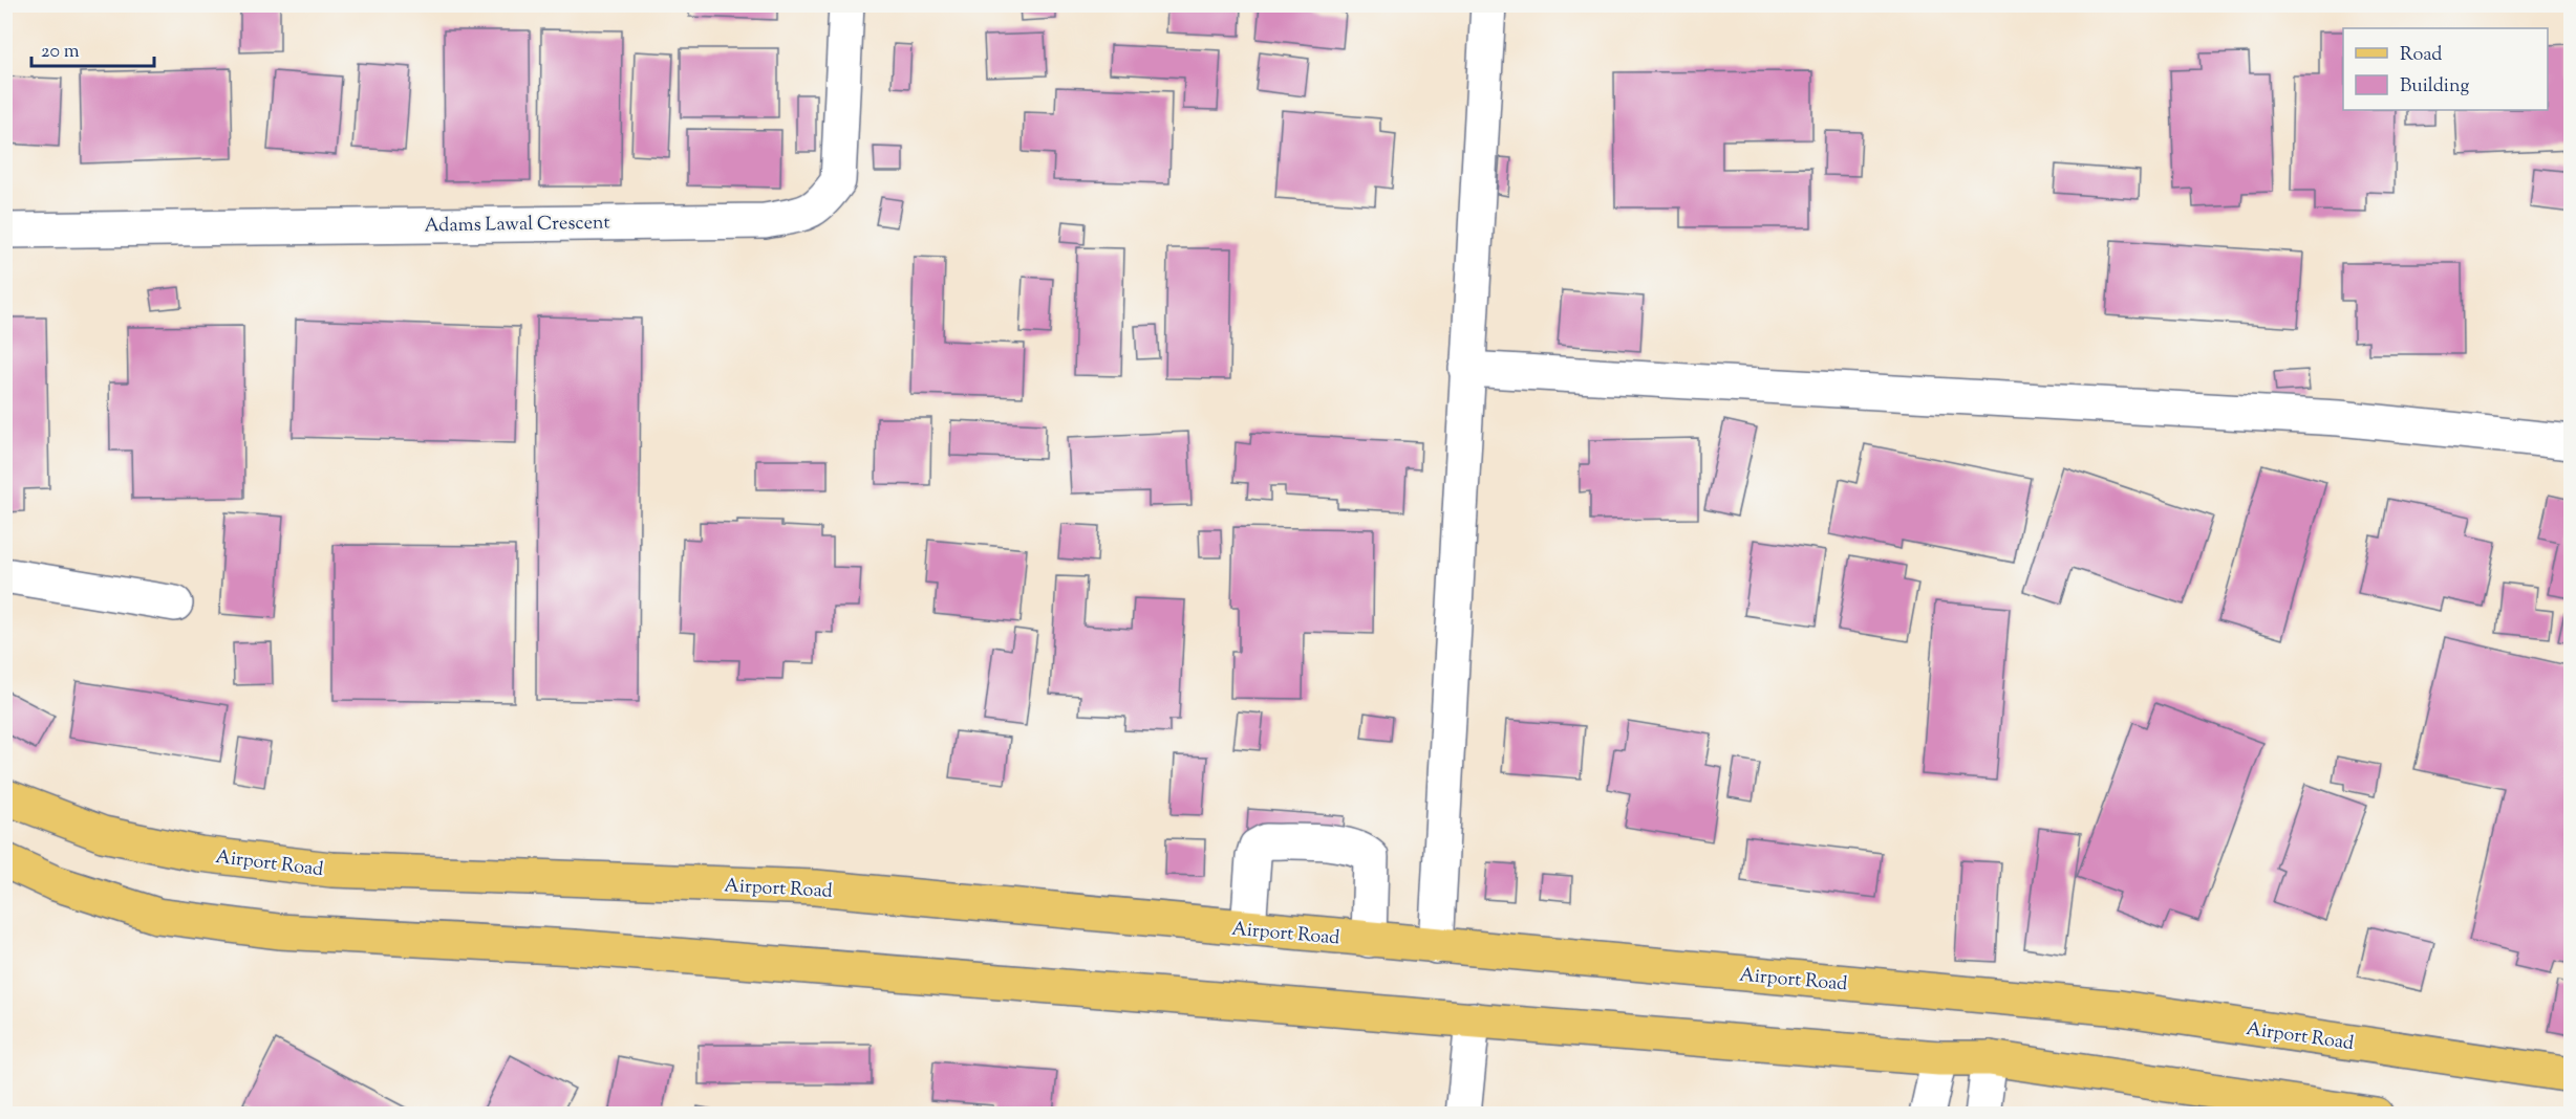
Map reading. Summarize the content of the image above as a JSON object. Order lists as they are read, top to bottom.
{
  "streets": {
    "main road": ["Airport Road"],
    "street": ["Adams Lawal Crescent"]
  },
  "legend": ["Road", "Building"],
  "scale_bar": "20 m"
}
